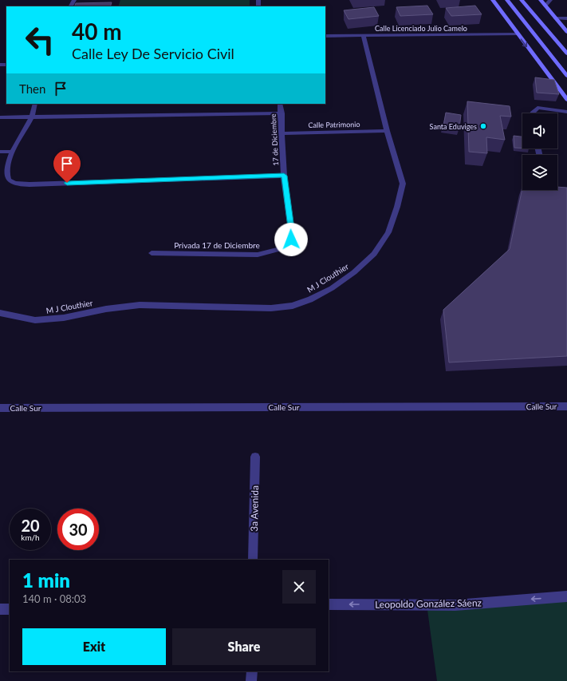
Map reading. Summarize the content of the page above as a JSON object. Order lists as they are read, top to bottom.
{
  "streets": {
    "street": [
      "Calle Licenciado Julio Camelo",
      "Calle Patrimonio",
      "17 de Diciembre",
      "Privada 17 de Diciembre",
      "M J Clouthier",
      "Calle Sur",
      "3a Avenida",
      "Leopoldo González Sáenz"
    ]
  },
  "crossings": [
    ["Calle Licenciado Julio Camelo", "M J Clouthier"],
    ["Calle Patrimonio", "17 de Diciembre"],
    ["Calle Patrimonio", "M J Clouthier"],
    ["17 de Diciembre", "Privada 17 de Diciembre"]
  ],
  "one_way": ["Leopoldo González Sáenz"],
  "places": ["Santa Eduviges"],
  "page": {
    "turn": ["40 m", "Calle Ley De Servicio Civil"],
    "then": "Then",
    "speed": "20 km/h",
    "limit": "30",
    "heading": ["1 min", "140 m · 08:03"],
    "buttons": ["Exit", "Share"]
  }
}
